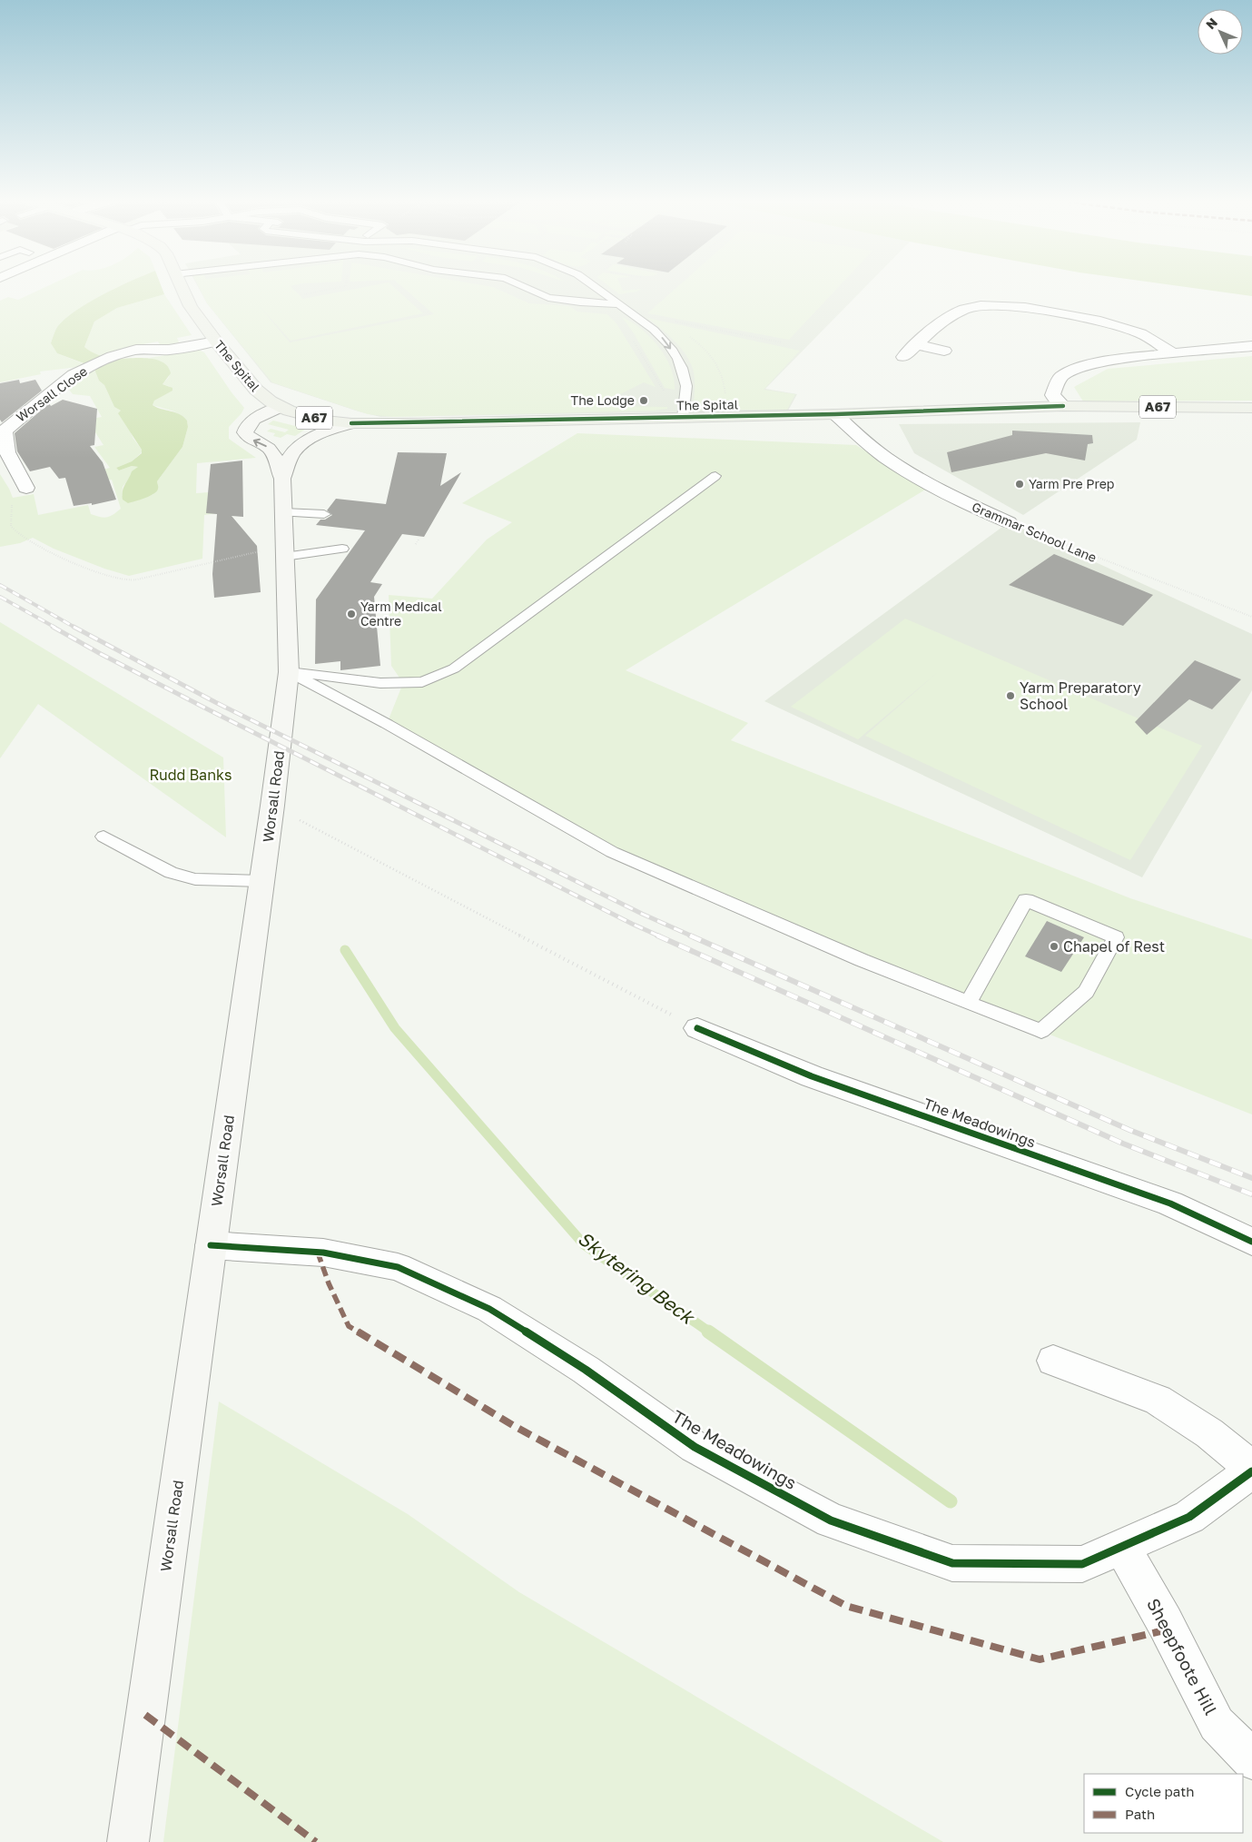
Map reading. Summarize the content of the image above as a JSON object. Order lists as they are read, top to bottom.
{
  "streets": {
    "main road": ["The Spital", "A67", "Worsall Road"],
    "street": [
      "Worsall Close",
      "Grammar School Lane",
      "The Meadowings",
      "Sheepfoote Hill"
    ]
  },
  "crossings": [
    ["The Spital", "Worsall Close"],
    ["The Spital", "Grammar School Lane"],
    ["The Spital", "Worsall Road"],
    ["Worsall Road", "The Meadowings"],
    ["The Meadowings", "Sheepfoote Hill"]
  ],
  "water": ["Skytering Beck"],
  "parks": ["Rudd Banks"],
  "places": [
    "The Lodge",
    "Yarm Pre Prep",
    "Yarm Medical Centre",
    "Yarm Preparatory School",
    "Chapel of Rest"
  ],
  "legend": ["Cycle path", "Path"],
  "north": "top left"
}
